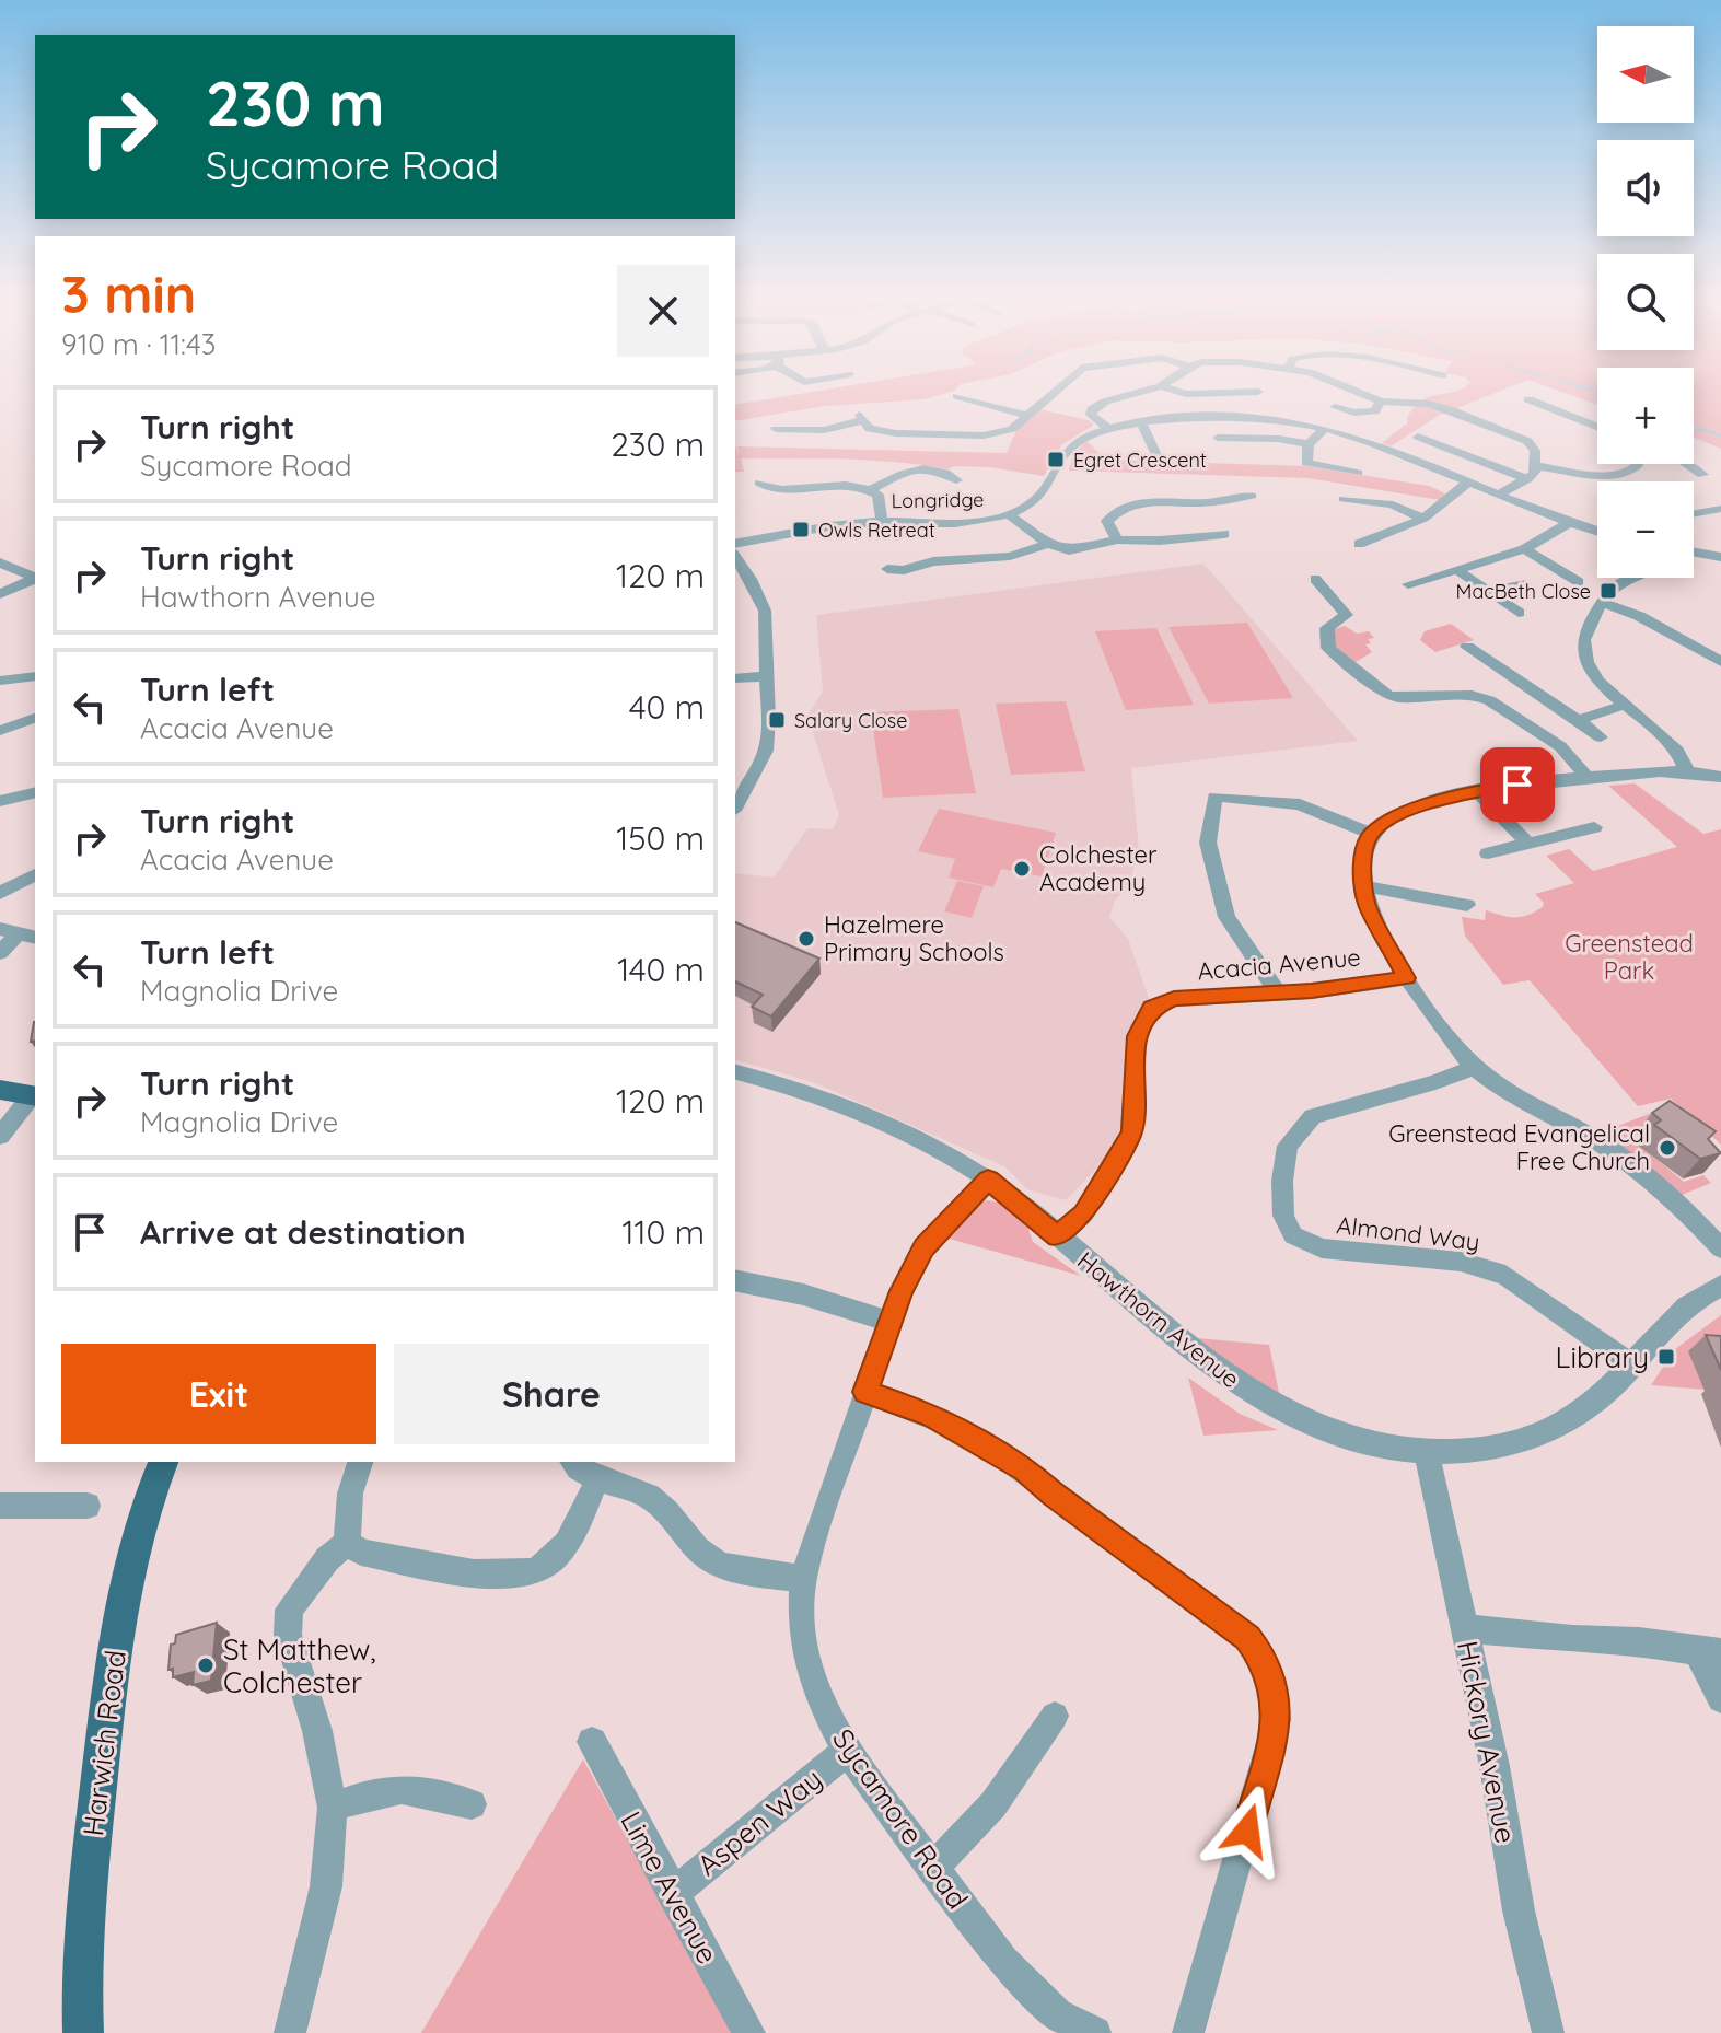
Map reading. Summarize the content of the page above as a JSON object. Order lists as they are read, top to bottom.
{
  "streets": {
    "main road": ["Harwich Road"],
    "street": [
      "Longridge",
      "Acacia Avenue",
      "Almond Way",
      "Hawthorn Avenue",
      "Hickory Avenue",
      "Sycamore Road",
      "Aspen Way",
      "Lime Avenue"
    ]
  },
  "crossings": [
    ["Acacia Avenue", "Hawthorn Avenue"],
    ["Almond Way", "Hawthorn Avenue"],
    ["Hawthorn Avenue", "Hickory Avenue"],
    ["Hawthorn Avenue", "Sycamore Road"],
    ["Sycamore Road", "Aspen Way"],
    ["Aspen Way", "Lime Avenue"]
  ],
  "parks": ["Greenstead Park"],
  "places": {
    "transit": [
      "Egret Crescent",
      "Owls Retreat",
      "MacBeth Close",
      "Salary Close",
      "Library"
    ],
    "other": [
      "Colchester Academy",
      "Hazelmere Primary Schools",
      "Greenstead Evangelical Free Church",
      "St Matthew, Colchester"
    ]
  },
  "north": "left",
  "page": {
    "map_buttons": ["+", "−"],
    "turn": ["230 m", "Sycamore Road"],
    "heading": ["3 min", "910 m · 11:43"],
    "list": [
      {
        "name": "Turn right",
        "note": "Sycamore Road",
        "value": "230 m"
      },
      {
        "name": "Turn right",
        "note": "Hawthorn Avenue",
        "value": "120 m"
      },
      {
        "name": "Turn left",
        "note": "Acacia Avenue",
        "value": "40 m"
      },
      {
        "name": "Turn right",
        "note": "Acacia Avenue",
        "value": "150 m"
      },
      {
        "name": "Turn left",
        "note": "Magnolia Drive",
        "value": "140 m"
      },
      {
        "name": "Turn right",
        "note": "Magnolia Drive",
        "value": "120 m"
      },
      {
        "name": "Arrive at destination",
        "value": "110 m"
      }
    ],
    "buttons": ["Exit", "Share"]
  }
}
